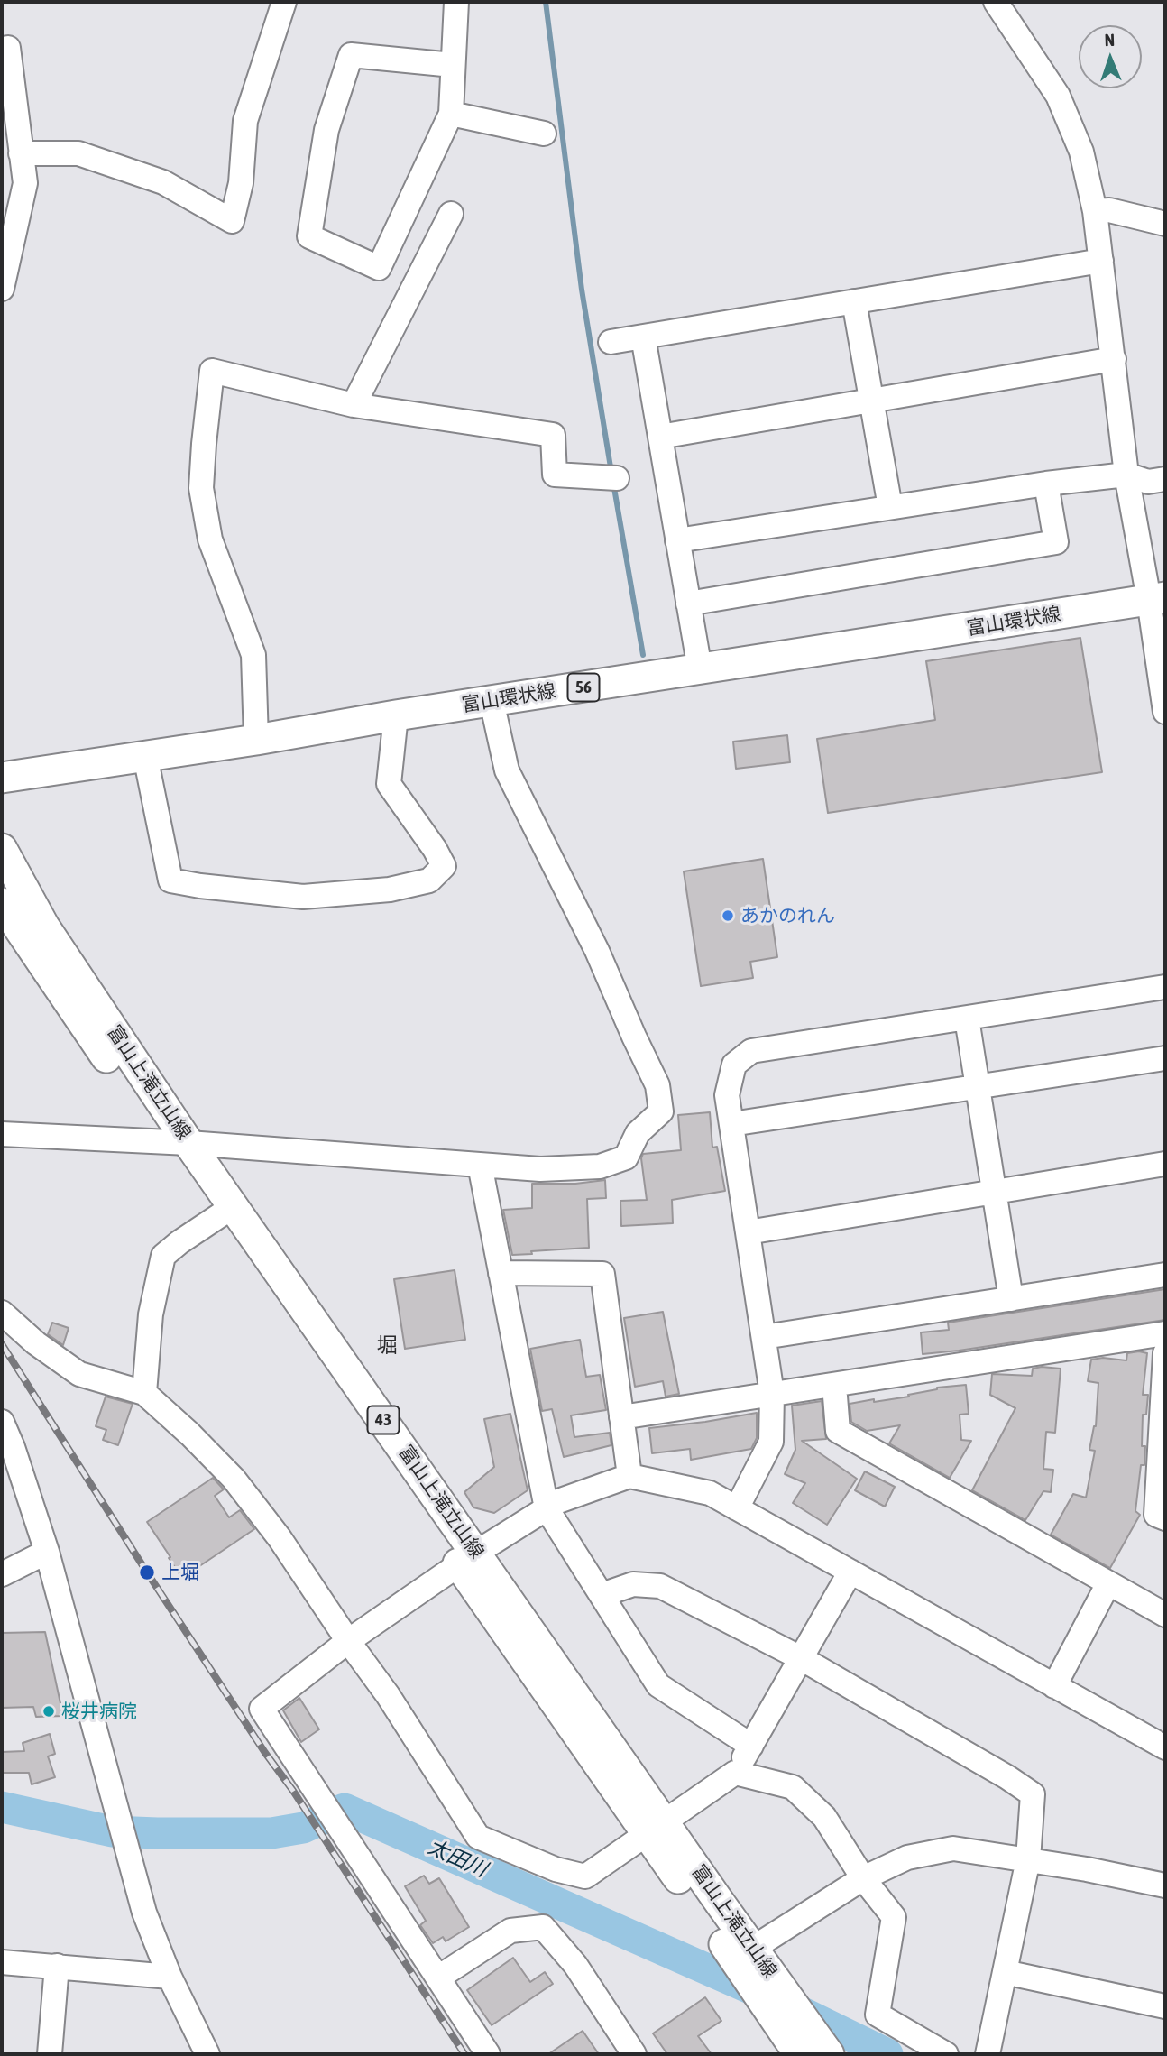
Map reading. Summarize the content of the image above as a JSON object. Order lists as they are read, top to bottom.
{
  "streets": {
    "main road": [
      "富山環状線",
      "56",
      "富山上滝立山線",
      "43"
    ]
  },
  "districts": ["堀"],
  "water": ["太田川"],
  "places": ["あかのれん", "上堀", "桜井病院"],
  "north": "top"
}
